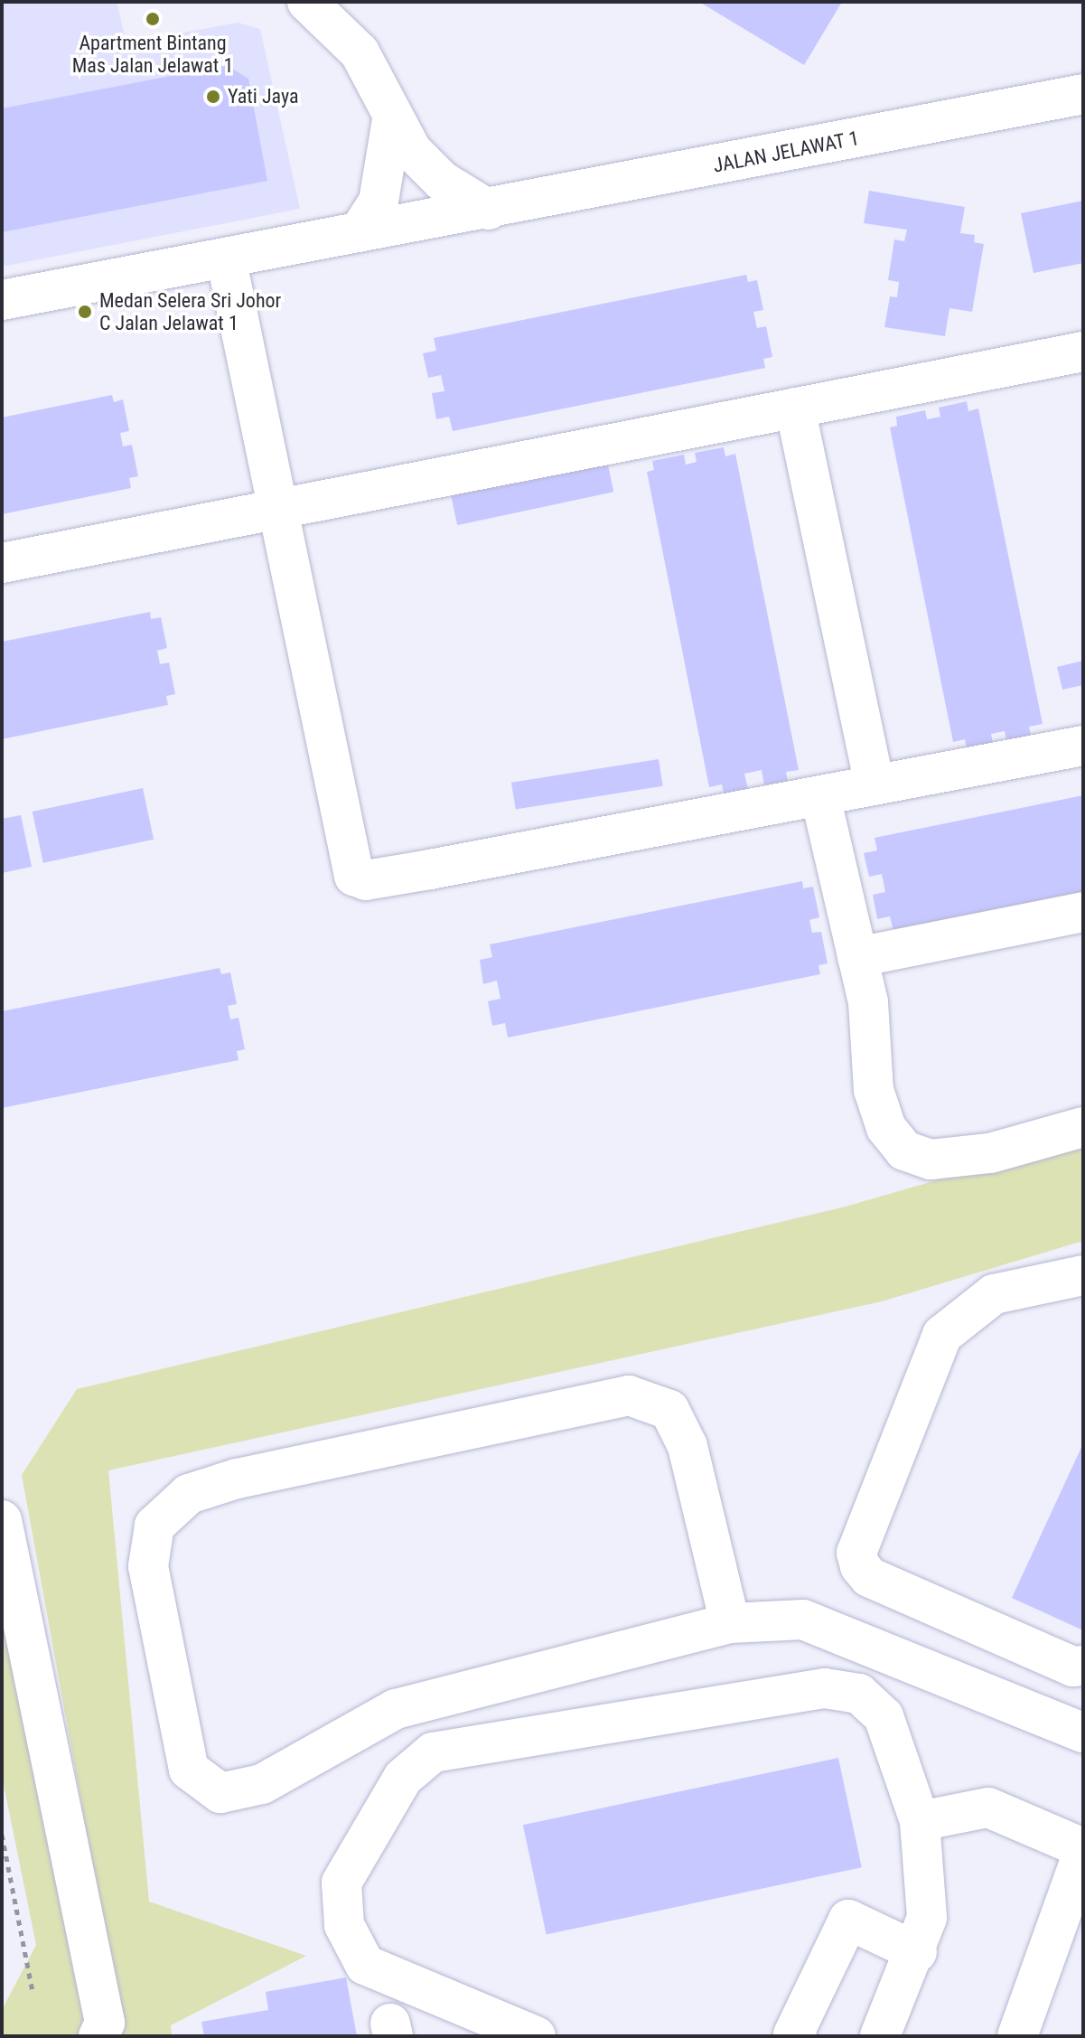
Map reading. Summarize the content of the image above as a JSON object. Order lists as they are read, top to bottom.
{
  "streets": {
    "street": ["JALAN JELAWAT 1"]
  },
  "places": ["Apartment Bintang Mas Jalan Jelawat 1", "Yati Jaya", "Medan Selera Sri Johor C Jalan Jelawat 1"]
}
